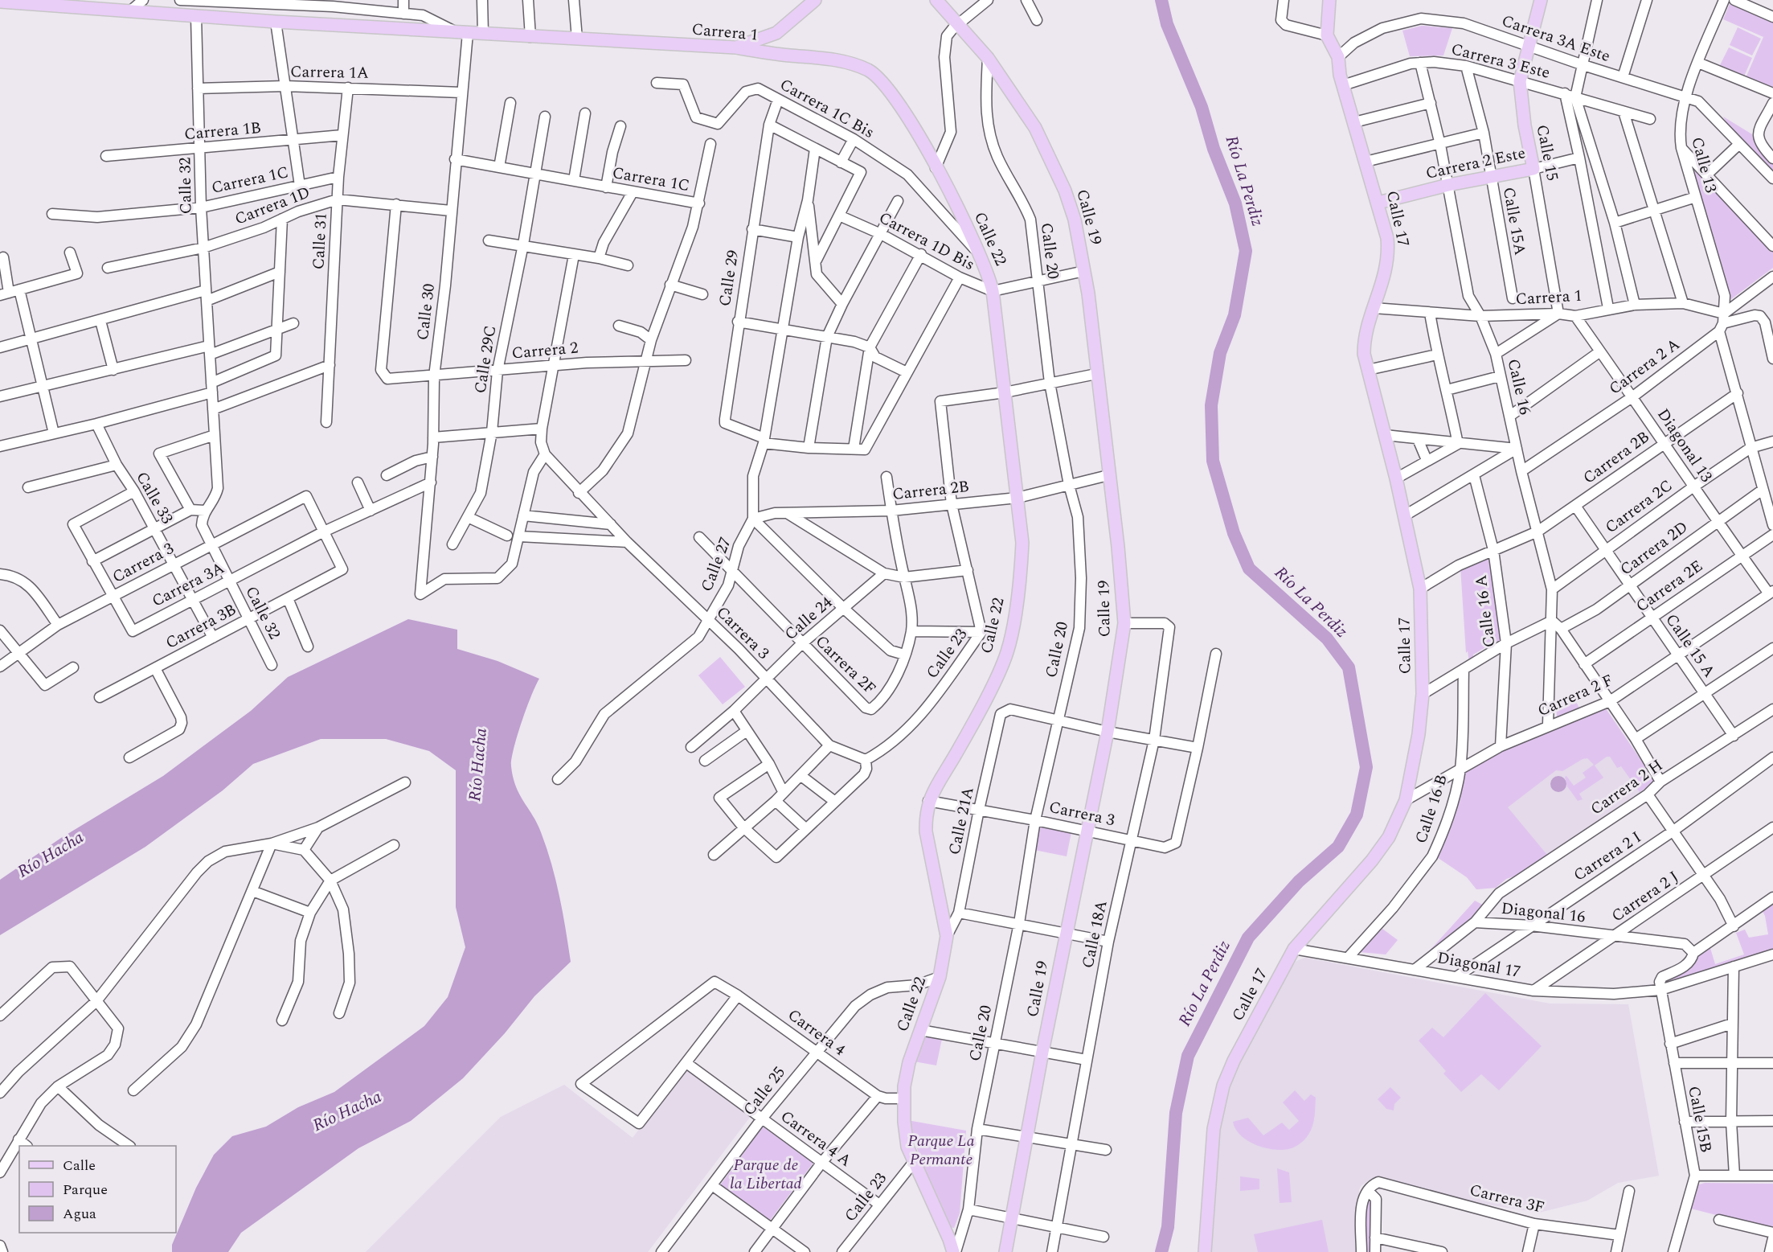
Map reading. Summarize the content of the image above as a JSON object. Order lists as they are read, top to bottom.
{
  "streets": {
    "main road": [
      "Carrera 1",
      "Calle 15",
      "Carrera 2 Este",
      "Calle 19",
      "Calle 17",
      "Calle 22"
    ],
    "street": [
      "Carrera 3A Este",
      "Carrera 3 Este",
      "Carrera 1A",
      "Carrera 1C Bis",
      "Carrera 1B",
      "Calle 13",
      "Carrera 1C",
      "Calle 32",
      "Carrera 1D",
      "Calle 15A",
      "Calle 31",
      "Carrera 1D Bis",
      "Calle 20",
      "Calle 29",
      "Calle 30",
      "Carrera 2",
      "Calle 29C",
      "Carrera 2 A",
      "Calle 16",
      "Diagonal 13",
      "Carrera 2B",
      "Calle 33",
      "Carrera 2C",
      "Carrera 2D",
      "Carrera 3",
      "Calle 27",
      "Carrera 3A",
      "Carrera 2E",
      "Calle 16 A",
      "Calle 24",
      "Carrera 3B",
      "Calle 15 A",
      "Calle 23",
      "Carrera 2F",
      "Carrera 2 F",
      "Carrera 2 H",
      "Calle 16 B",
      "Calle 21A",
      "Carrera 2 I",
      "Carrera 2 J",
      "Diagonal 16",
      "Calle 18A",
      "Diagonal 17",
      "Carrera 4",
      "Calle 25",
      "Calle 15B",
      "Carrera 4 A",
      "Carrera 3F"
    ]
  },
  "crossings": [
    ["Carrera 1", "Calle 15"],
    ["Carrera 1", "Calle 13"],
    ["Carrera 1", "Calle 32"],
    ["Carrera 1", "Calle 17"],
    ["Carrera 1", "Calle 22"],
    ["Carrera 1", "Calle 30"],
    ["Carrera 1", "Carrera 2 A"],
    ["Carrera 1", "Calle 16"],
    ["Carrera 1", "Diagonal 13"],
    ["Carrera 3A Este", "Calle 15"],
    ["Carrera 3A Este", "Calle 13"],
    ["Carrera 3A Este", "Calle 17"],
    ["Carrera 3 Este", "Calle 15"],
    ["Carrera 3 Este", "Calle 17"],
    ["Carrera 3 Este", "Calle 15A"],
    ["Carrera 3 Este", "Calle 16"],
    ["Carrera 1A", "Calle 32"],
    ["Carrera 1A", "Calle 31"],
    ["Carrera 1A", "Calle 30"],
    ["Carrera 1C Bis", "Calle 22"],
    ["Carrera 1C Bis", "Calle 29"],
    ["Carrera 1B", "Calle 32"],
    ["Carrera 1B", "Calle 31"],
    ["Calle 15", "Carrera 2 Este"],
    ["Carrera 2 Este", "Calle 17"],
    ["Carrera 2 Este", "Calle 15A"],
    ["Carrera 2 Este", "Calle 16"],
    ["Calle 13", "Carrera 2 A"],
    ["Calle 13", "Carrera 2B"],
    ["Calle 13", "Carrera 2C"],
    ["Calle 13", "Carrera 2D"],
    ["Carrera 1C", "Calle 32"],
    ["Carrera 1C", "Calle 31"],
    ["Carrera 1C", "Calle 30"],
    ["Carrera 1C", "Calle 29C"],
    ["Calle 32", "Carrera 1D"],
    ["Calle 32", "Carrera 3"],
    ["Calle 32", "Carrera 3A"],
    ["Calle 32", "Carrera 3B"],
    ["Carrera 1D", "Calle 31"],
    ["Carrera 1D", "Calle 30"],
    ["Carrera 1D", "Carrera 2"],
    ["Calle 19", "Calle 20"],
    ["Calle 19", "Carrera 2B"],
    ["Calle 19", "Carrera 3"],
    ["Calle 19", "Calle 18A"],
    ["Calle 17", "Carrera 2B"],
    ["Calle 17", "Carrera 2 F"],
    ["Calle 17", "Diagonal 17"],
    ["Calle 22", "Carrera 1D Bis"],
    ["Calle 22", "Calle 20"],
    ["Calle 22", "Carrera 2B"],
    ["Calle 22", "Carrera 3"],
    ["Calle 22", "Calle 23"],
    ["Calle 22", "Calle 21A"],
    ["Calle 22", "Calle 25"],
    ["Calle 20", "Carrera 2B"],
    ["Calle 20", "Carrera 3"],
    ["Calle 20", "Calle 21A"],
    ["Calle 29", "Calle 27"],
    ["Calle 30", "Carrera 2"],
    ["Calle 30", "Carrera 3A"],
    ["Carrera 2", "Calle 29C"],
    ["Carrera 2 A", "Calle 16"],
    ["Carrera 2 A", "Diagonal 13"],
    ["Calle 16", "Carrera 2B"],
    ["Calle 16", "Carrera 2C"],
    ["Calle 16", "Carrera 2 F"],
    ["Diagonal 13", "Carrera 2B"],
    ["Diagonal 13", "Carrera 2C"],
    ["Diagonal 13", "Carrera 2D"],
    ["Diagonal 13", "Carrera 2E"],
    ["Diagonal 13", "Carrera 2 F"],
    ["Carrera 2B", "Calle 27"],
    ["Carrera 2B", "Calle 16 A"],
    ["Carrera 2B", "Calle 15 A"],
    ["Carrera 2B", "Calle 23"],
    ["Calle 33", "Carrera 3"],
    ["Calle 33", "Carrera 3A"],
    ["Calle 33", "Carrera 3B"],
    ["Carrera 2C", "Calle 15 A"],
    ["Carrera 2D", "Calle 15 A"],
    ["Carrera 3", "Calle 27"],
    ["Carrera 3", "Carrera 3A"],
    ["Carrera 3", "Calle 24"],
    ["Carrera 3", "Carrera 3B"],
    ["Carrera 3", "Calle 23"],
    ["Carrera 3", "Calle 21A"],
    ["Carrera 3", "Calle 18A"],
    ["Calle 27", "Carrera 2F"],
    ["Carrera 3A", "Carrera 3B"],
    ["Carrera 2E", "Calle 15 A"],
    ["Calle 16 A", "Carrera 2 F"],
    ["Calle 24", "Carrera 2F"],
    ["Calle 15 A", "Carrera 2 F"],
    ["Calle 15 A", "Carrera 2 H"],
    ["Calle 23", "Carrera 4 A"],
    ["Carrera 2 F", "Calle 16 B"],
    ["Carrera 2 H", "Diagonal 16"],
    ["Calle 16 B", "Diagonal 17"],
    ["Carrera 2 I", "Diagonal 16"],
    ["Carrera 2 I", "Diagonal 17"],
    ["Carrera 2 J", "Diagonal 16"],
    ["Carrera 2 J", "Diagonal 17"],
    ["Diagonal 17", "Calle 15B"],
    ["Carrera 4", "Calle 25"],
    ["Carrera 4", "Carrera 4 A"],
    ["Calle 25", "Carrera 4 A"]
  ],
  "water": ["Río La Perdiz", "Río Hacha"],
  "parks": ["Parque La Permante", "Parque de la Libertad"],
  "legend": ["Calle", "Parque", "Agua"]
}
